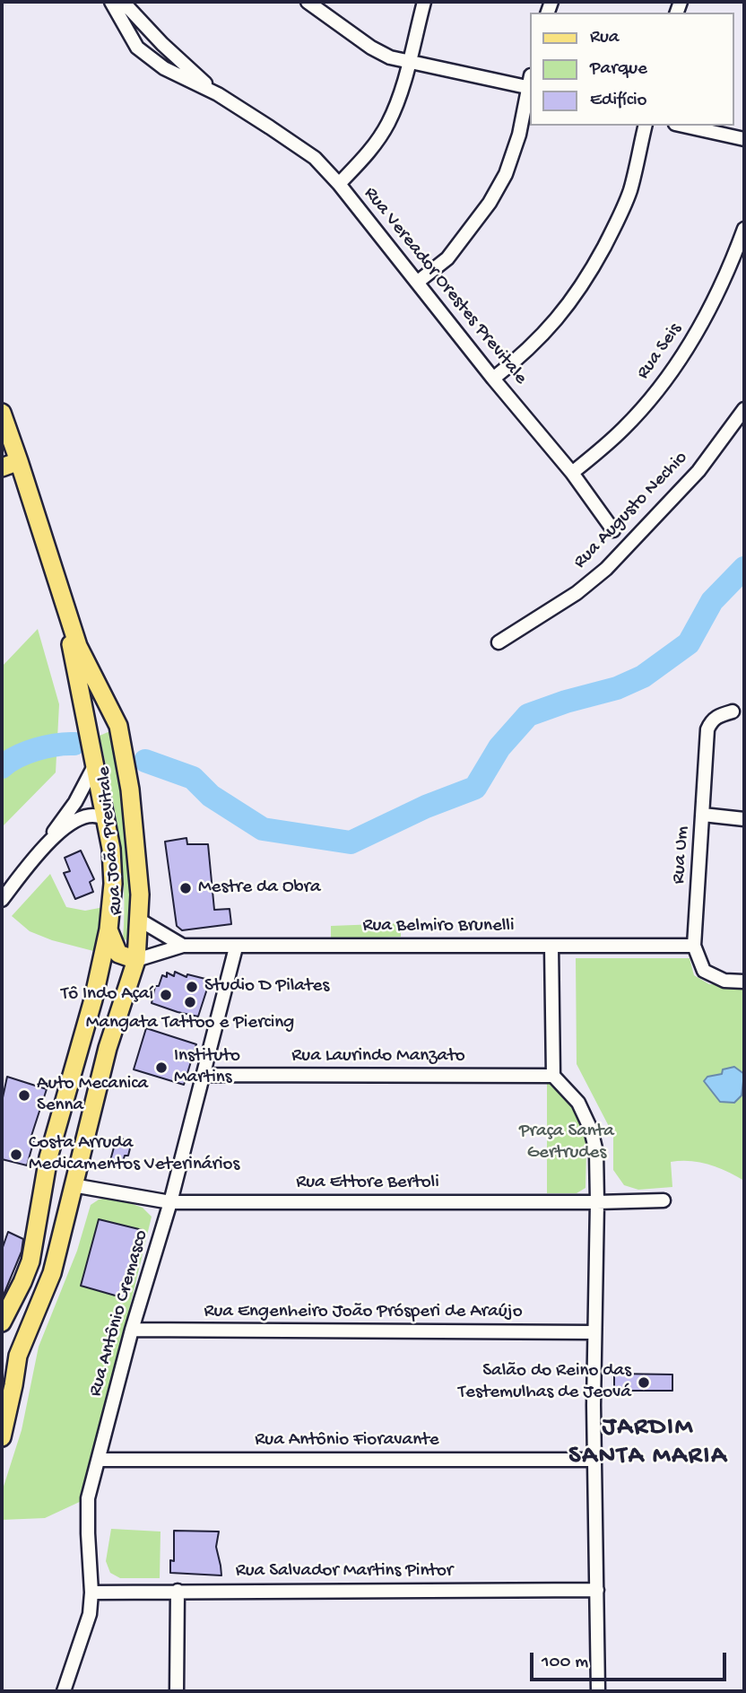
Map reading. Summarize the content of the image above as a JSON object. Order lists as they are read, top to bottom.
{
  "streets": {
    "main road": ["Rua João Previtale"],
    "street": [
      "Rua Vereador Orestes Previtale",
      "Rua Seis",
      "Rua Augusto Nechio",
      "Rua Um",
      "Rua Belmiro Brunelli",
      "Rua Laurindo Manzato",
      "Rua Ettore Bertoli",
      "Rua Engenheiro João Prósperi de Araújo",
      "Rua Antônio Cremasco",
      "Rua Antônio Fioravante",
      "Rua Salvador Martins Pintor"
    ]
  },
  "crossings": [
    ["Rua Vereador Orestes Previtale", "Rua Seis"],
    ["Rua João Previtale", "Rua Belmiro Brunelli"],
    ["Rua João Previtale", "Rua Ettore Bertoli"],
    ["Rua Um", "Rua Belmiro Brunelli"],
    ["Rua Belmiro Brunelli", "Rua Antônio Cremasco"],
    ["Rua Laurindo Manzato", "Rua Antônio Cremasco"],
    ["Rua Ettore Bertoli", "Rua Antônio Cremasco"],
    ["Rua Engenheiro João Prósperi de Araújo", "Rua Antônio Cremasco"],
    ["Rua Antônio Cremasco", "Rua Antônio Fioravante"],
    ["Rua Antônio Cremasco", "Rua Salvador Martins Pintor"]
  ],
  "districts": ["JARDIM SANTA MARIA"],
  "parks": ["Praça Santa Gertrudes"],
  "places": [
    "Mestre da Obra",
    "Studio D Pilates",
    "Tô Indo Açaí",
    "Mangata Tattoo e Piercing",
    "Instituto Martins",
    "Auto Mecanica Senna",
    "Costa Arruda Medicamentos Veterinários",
    "Salão do Reino das Testemulhas de Jeová"
  ],
  "legend": ["Rua", "Parque", "Edifício"],
  "scale_bar": "100 m"
}
